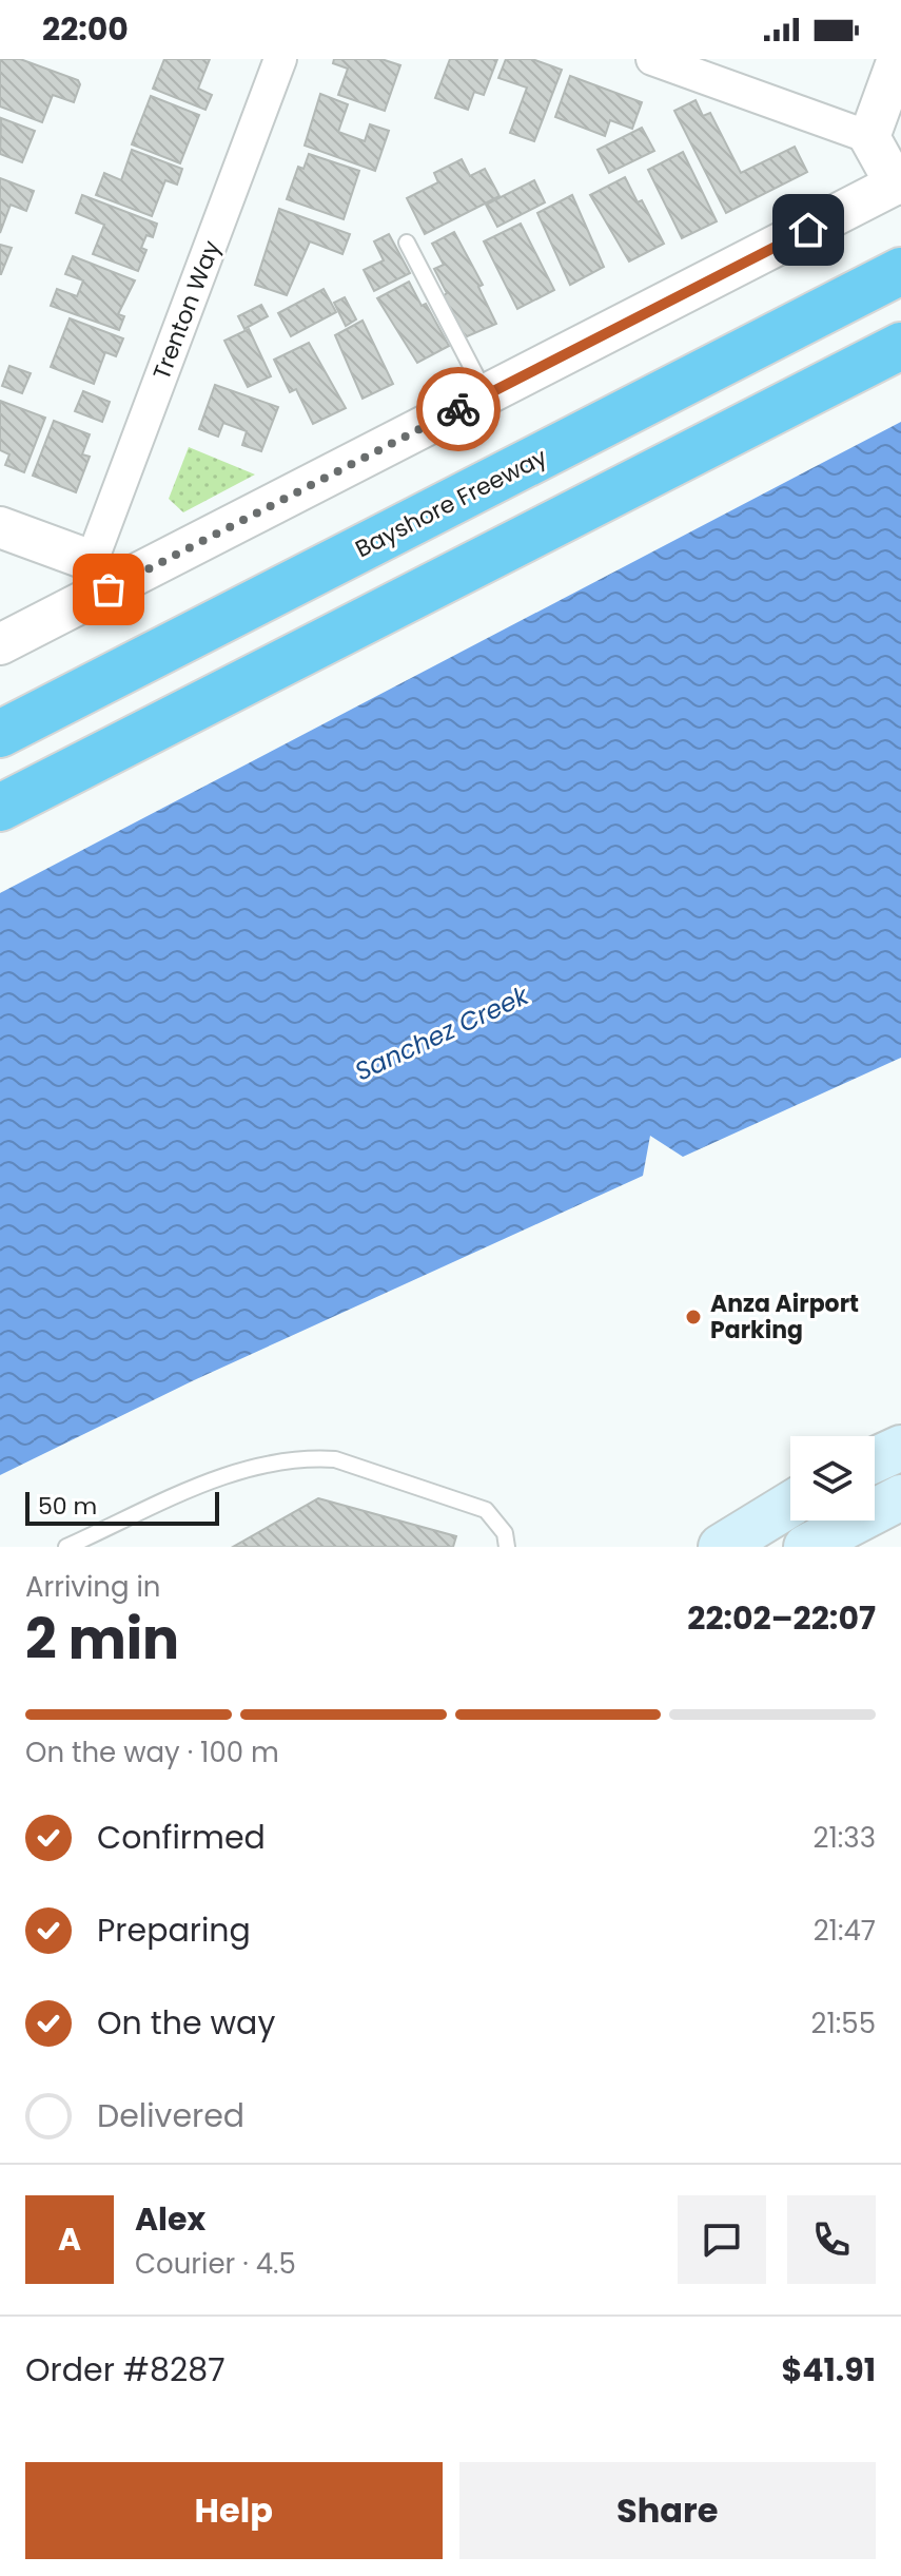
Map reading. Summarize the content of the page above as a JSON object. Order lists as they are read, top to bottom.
{
  "streets": {
    "highway": ["Bayshore Freeway"],
    "street": ["Trenton Way"]
  },
  "water": ["Sanchez Creek"],
  "places": ["Anza Airport Parking"],
  "scale_bar": "50 m",
  "page": {
    "status": "22:00",
    "scale": "50 m",
    "heading": ["2 min", "Arriving in", "22:02–22:07"],
    "panel": [
      "Alex",
      "Courier · 4.5",
      "Order #8287",
      "$41.91"
    ],
    "bar": "On the way · 100 m",
    "list": [
      ["Confirmed", "21:33"],
      ["Preparing", "21:47"],
      ["On the way", "21:55"],
      "Delivered"
    ],
    "round": "A",
    "buttons": ["Help", "Share"]
  }
}
